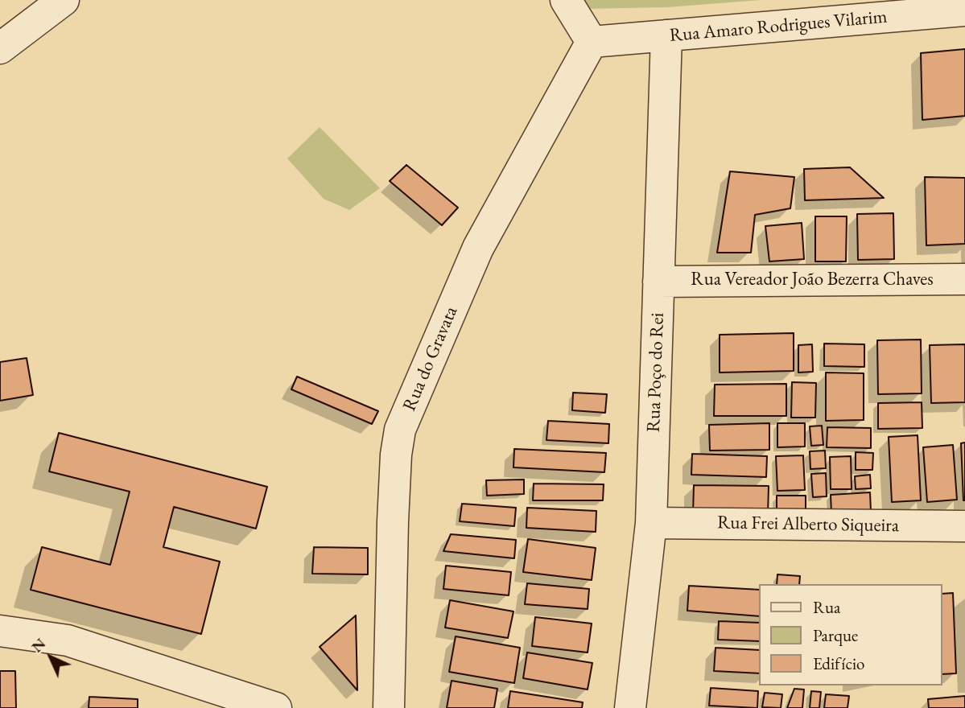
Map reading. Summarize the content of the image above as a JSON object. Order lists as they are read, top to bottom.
{
  "streets": {
    "street": [
      "Rua Amaro Rodrigues Vilarim",
      "Rua Vereador João Bezerra Chaves",
      "Rua do Gravata",
      "Rua Poço do Rei",
      "Rua Frei Alberto Siqueira"
    ]
  },
  "crossings": [
    ["Rua Amaro Rodrigues Vilarim", "Rua do Gravata"],
    ["Rua Amaro Rodrigues Vilarim", "Rua Poço do Rei"],
    ["Rua Vereador João Bezerra Chaves", "Rua Poço do Rei"],
    ["Rua Poço do Rei", "Rua Frei Alberto Siqueira"]
  ],
  "legend": ["Rua", "Parque", "Edifício"],
  "north": "top left"
}
